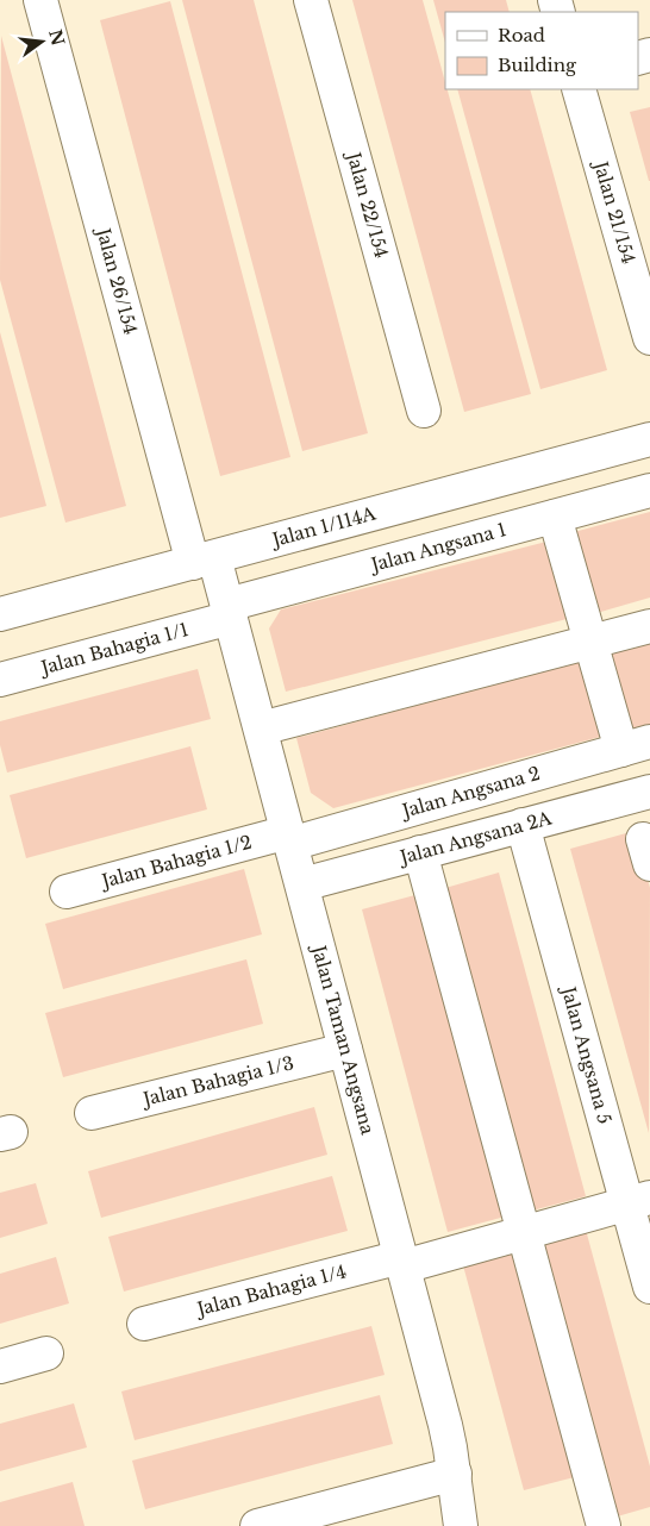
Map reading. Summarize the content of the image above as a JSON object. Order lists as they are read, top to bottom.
{
  "streets": {
    "street": [
      "Jalan 22/154",
      "Jalan 21/154",
      "Jalan 26/154",
      "Jalan 1/114A",
      "Jalan Angsana 1",
      "Jalan Bahagia 1/1",
      "Jalan Angsana 2",
      "Jalan Angsana 2A",
      "Jalan Bahagia 1/2",
      "Jalan Taman Angsana",
      "Jalan Angsana 5",
      "Jalan Bahagia 1/3",
      "Jalan Bahagia 1/4"
    ]
  },
  "crossings": [
    ["Jalan 26/154", "Jalan 1/114A"],
    ["Jalan 26/154", "Jalan Taman Angsana"],
    ["Jalan 1/114A", "Jalan Taman Angsana"],
    ["Jalan Angsana 1", "Jalan Bahagia 1/1"],
    ["Jalan Angsana 1", "Jalan Taman Angsana"],
    ["Jalan Bahagia 1/1", "Jalan Taman Angsana"],
    ["Jalan Angsana 2", "Jalan Bahagia 1/2"],
    ["Jalan Angsana 2", "Jalan Taman Angsana"],
    ["Jalan Angsana 2A", "Jalan Taman Angsana"],
    ["Jalan Angsana 2A", "Jalan Angsana 5"],
    ["Jalan Bahagia 1/2", "Jalan Taman Angsana"],
    ["Jalan Taman Angsana", "Jalan Bahagia 1/3"],
    ["Jalan Taman Angsana", "Jalan Bahagia 1/4"],
    ["Jalan Angsana 5", "Jalan Bahagia 1/4"]
  ],
  "legend": ["Road", "Building"],
  "north": "right"
}
